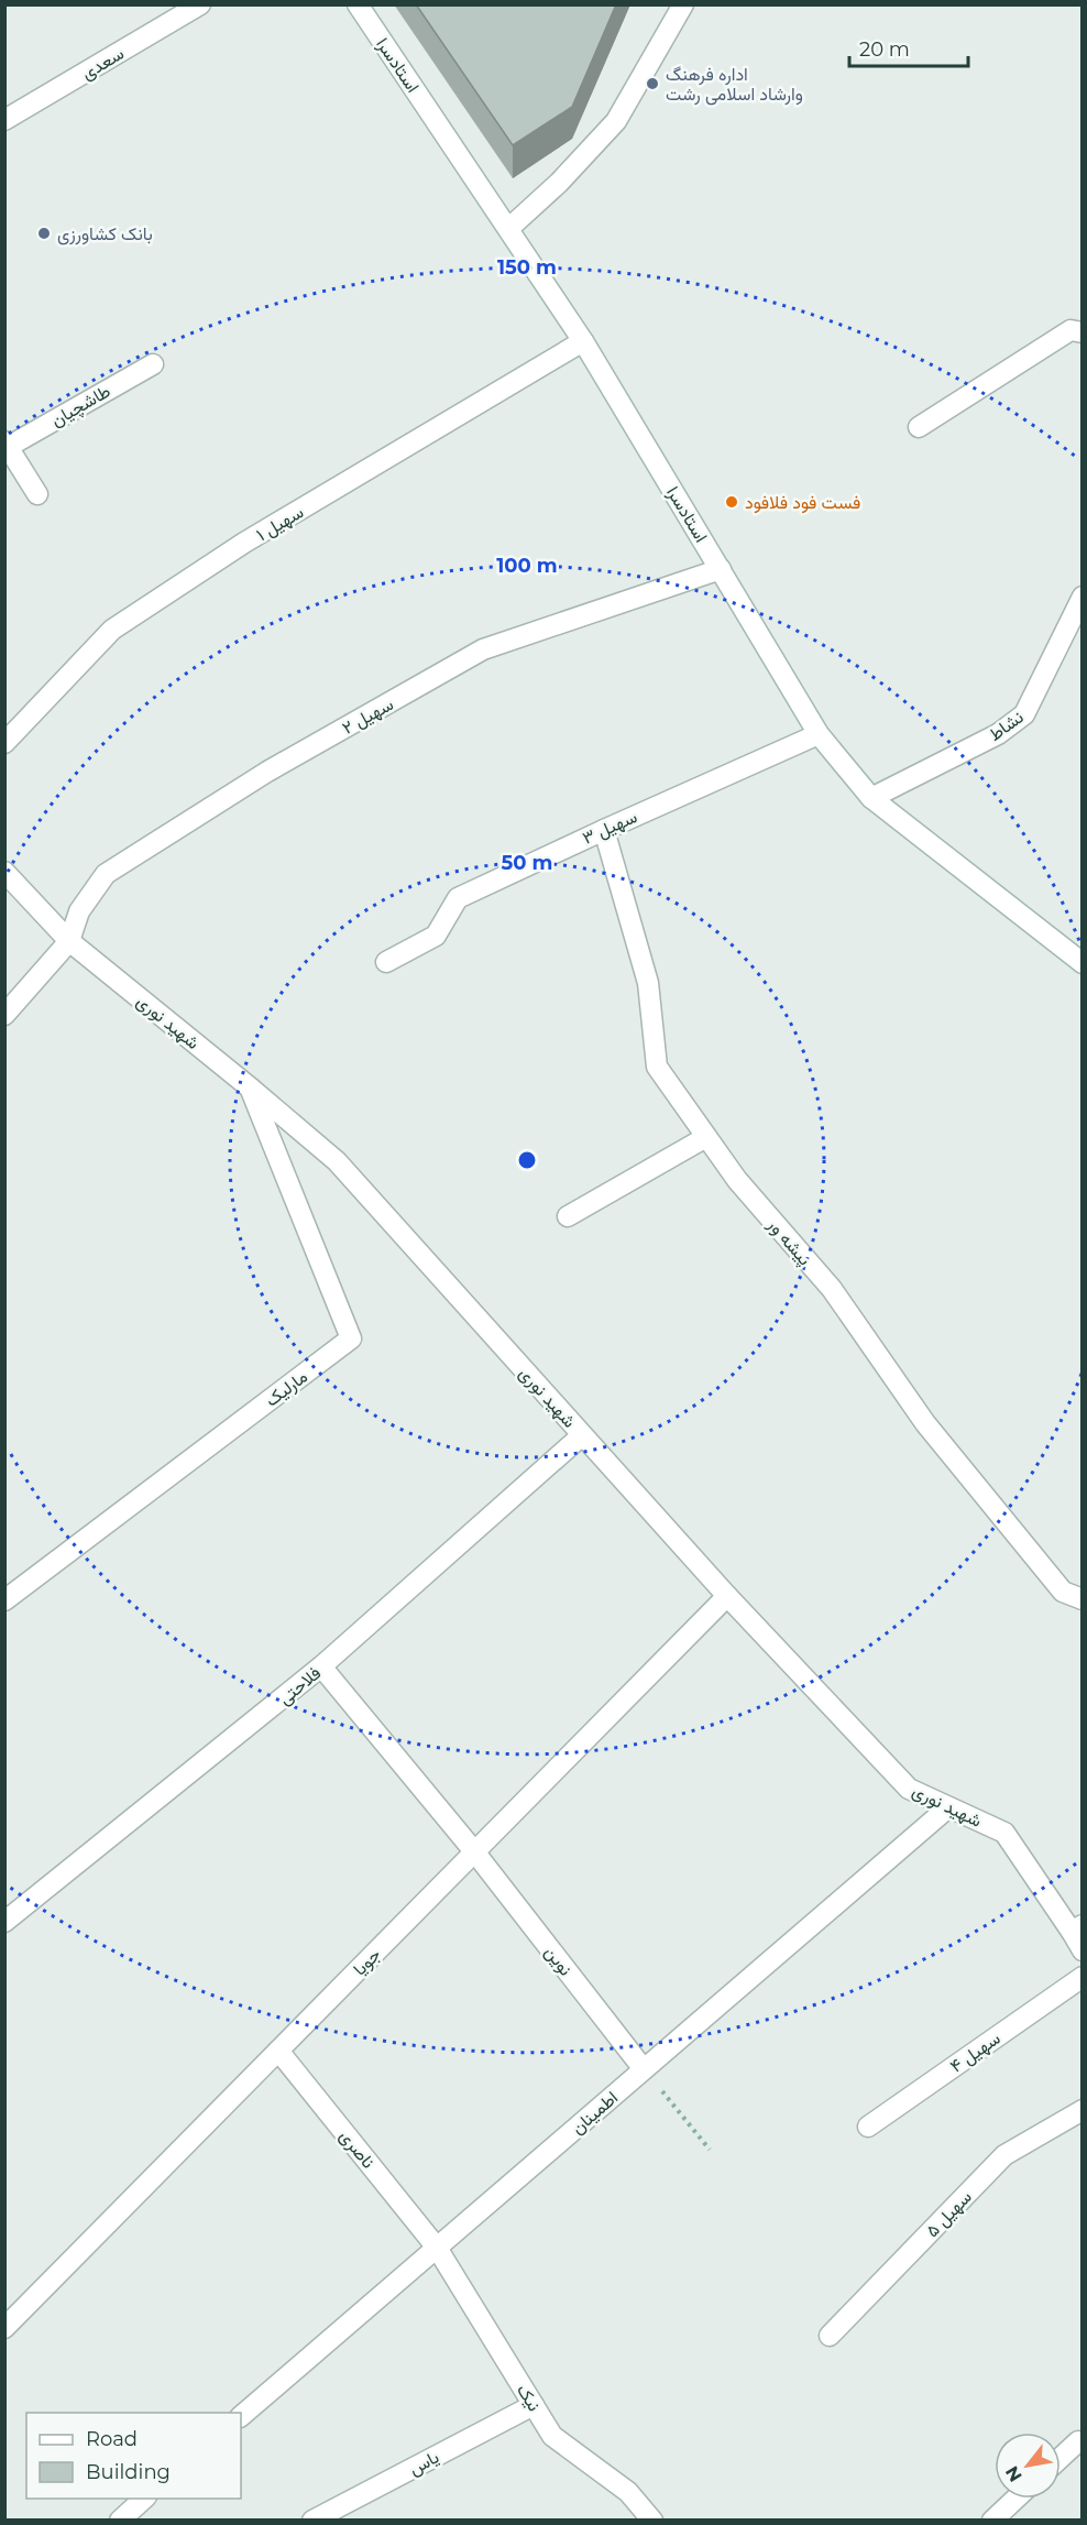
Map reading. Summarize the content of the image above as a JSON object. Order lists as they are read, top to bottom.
{
  "streets": {
    "street": [
      "سعدی",
      "استادسرا",
      "طاشچیان",
      "سهیل ۱",
      "سهیل ۲",
      "نشاط",
      "سهیل ۳",
      "شهید نوری",
      "پیشه ور",
      "مارلیک",
      "فلاحتی",
      "نوین",
      "جویا",
      "سهیل ۴",
      "اطمینان",
      "ناصری",
      "سهیل ۵",
      "نیک",
      "یاس"
    ]
  },
  "crossings": [
    ["استادسرا", "سهیل ۱"],
    ["استادسرا", "سهیل ۲"],
    ["استادسرا", "نشاط"],
    ["استادسرا", "سهیل ۳"],
    ["سهیل ۲", "شهید نوری"],
    ["سهیل ۳", "پیشه ور"],
    ["شهید نوری", "مارلیک"],
    ["شهید نوری", "فلاحتی"],
    ["شهید نوری", "جویا"],
    ["شهید نوری", "اطمینان"],
    ["فلاحتی", "نوین"],
    ["نوین", "جویا"],
    ["نوین", "اطمینان"],
    ["جویا", "ناصری"],
    ["اطمینان", "ناصری"],
    ["اطمینان", "نیک"],
    ["ناصری", "نیک"],
    ["نیک", "یاس"]
  ],
  "places": ["اداره فرهنگ وارشاد اسلامی رشت", "بانک کشاورزی", "فست فود فلافود"],
  "legend": ["Road", "Building"],
  "scale_bar": "20 m",
  "north": "bottom left",
  "rings": ["150 m", "100 m", "50 m"]
}
